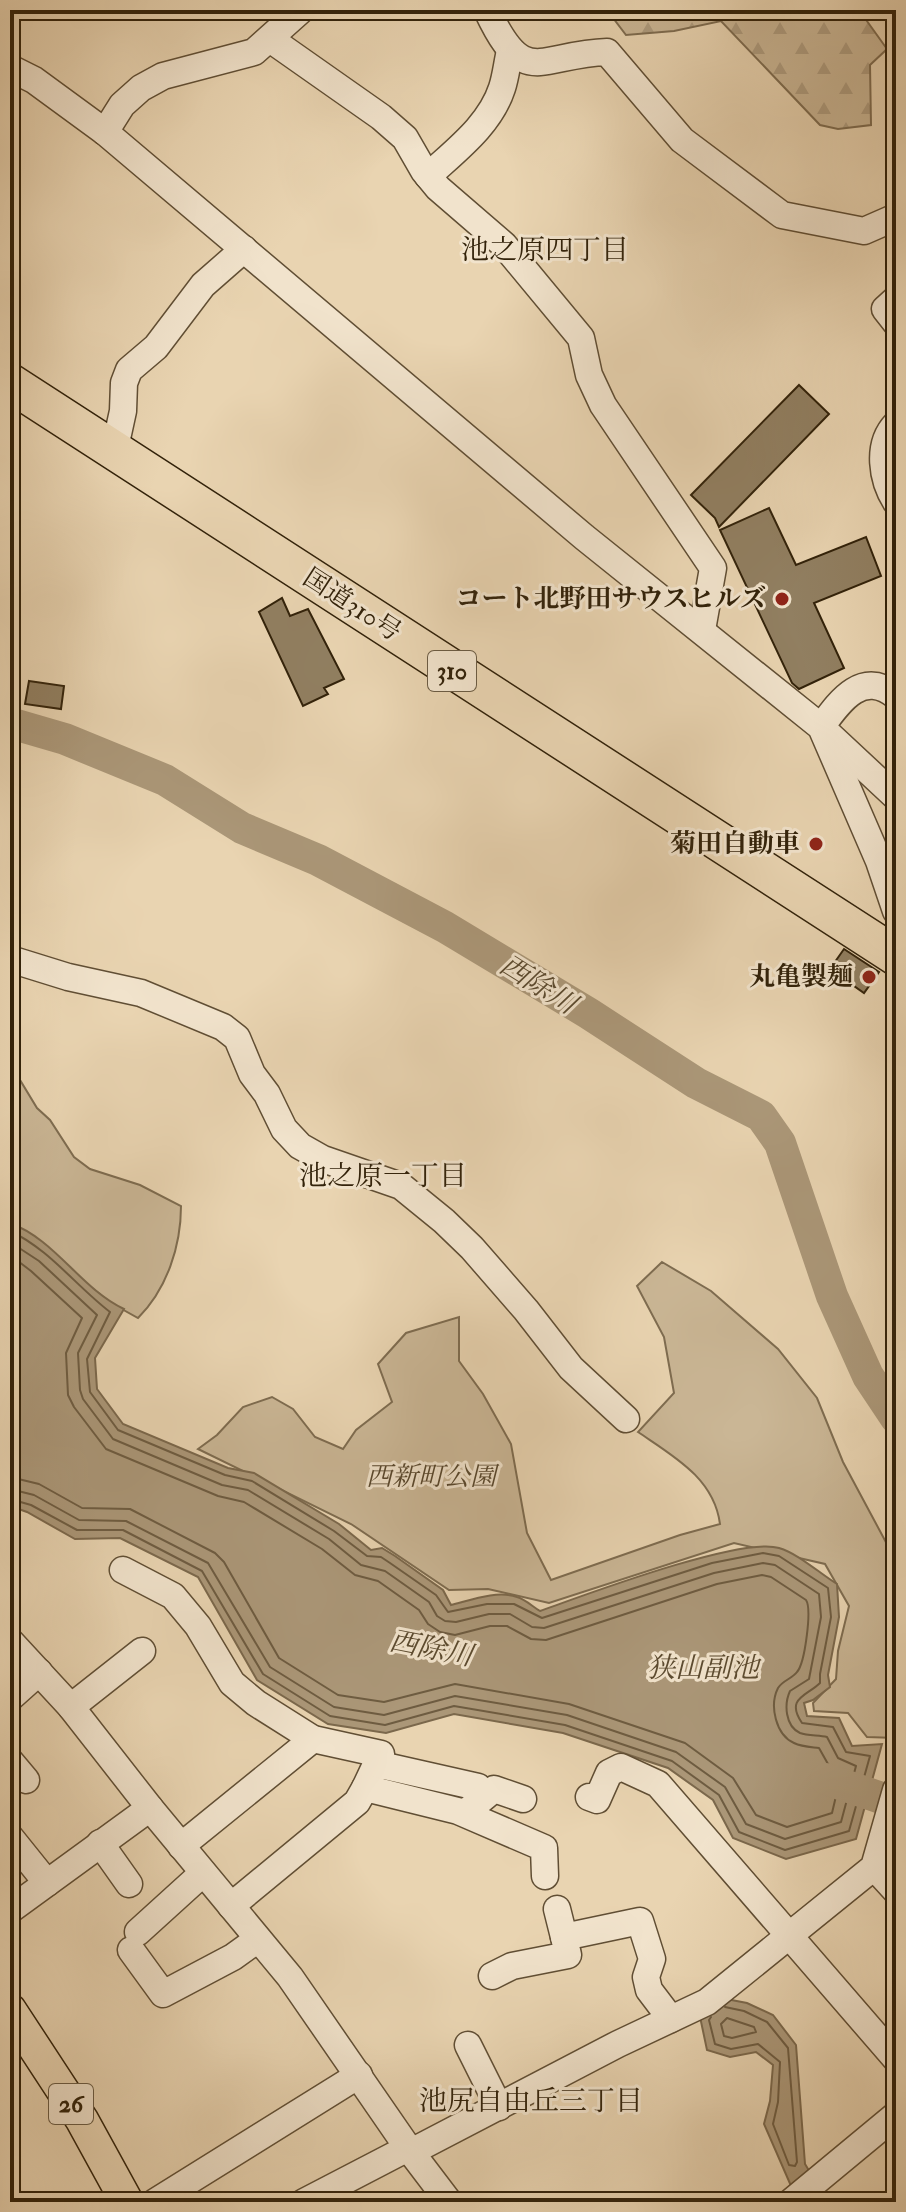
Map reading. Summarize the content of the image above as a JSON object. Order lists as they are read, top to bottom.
{
  "streets": {
    "highway": ["国道310号", "310"],
    "main road": ["26"]
  },
  "districts": ["池之原四丁目", "池之原一丁目", "池尻自由丘三丁目"],
  "water": ["西除川", "狭山副池"],
  "parks": ["西新町公園"],
  "places": ["コート北野田サウスヒルズ", "菊田自動車", "丸亀製麺"]
}
